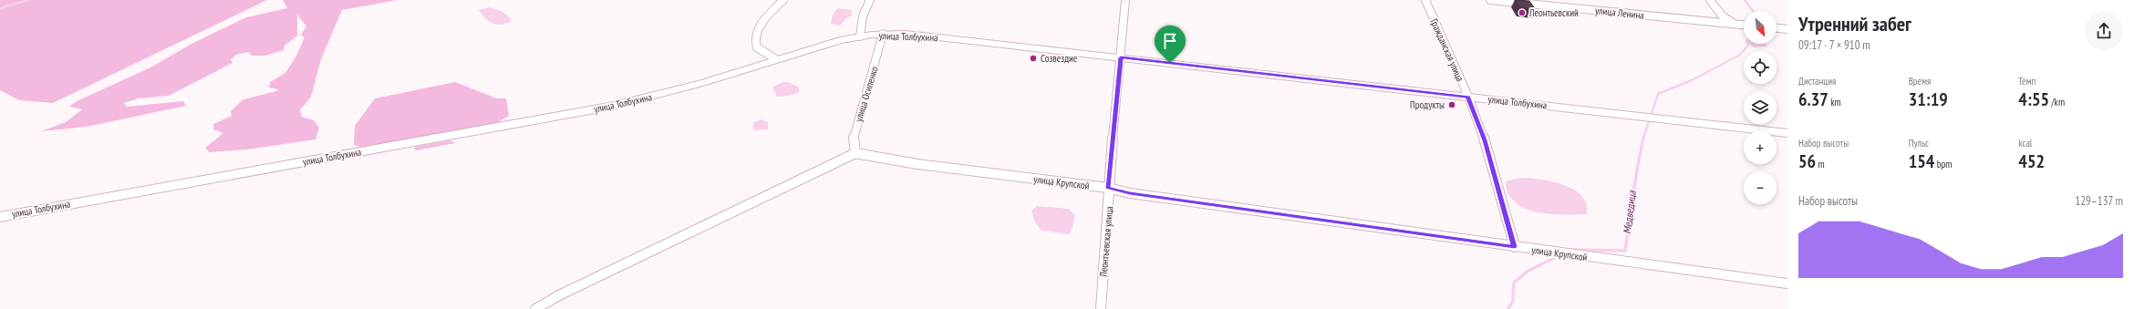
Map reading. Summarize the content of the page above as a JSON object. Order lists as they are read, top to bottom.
{
  "streets": {
    "main road": ["улица Толбухина"],
    "street": [
      "улица Ленина",
      "Гражданская улица",
      "улица Осипенко",
      "улица Крупской",
      "Леонтьевская улица"
    ]
  },
  "crossings": [
    ["улица Толбухина", "Гражданская улица"],
    ["улица Толбухина", "улица Осипенко"],
    ["улица Толбухина", "Леонтьевская улица"],
    ["Гражданская улица", "улица Крупской"],
    ["улица Осипенко", "улица Крупской"],
    ["улица Крупской", "Леонтьевская улица"]
  ],
  "water": ["Медведица"],
  "places": ["Леонтьевский", "Созвездие", "Продукты"],
  "north": "bottom right",
  "page": {
    "heading": ["Утренний забег", "09:17 · 7 × 910 m"],
    "map_buttons": ["+", "−"],
    "stats": [
      ["Дистанция", "6.37 km"],
      ["Время", "31:19"],
      ["Темп", "4:55 /km"],
      ["Набор высоты", "56 m"],
      ["Пульс", "154 bpm"],
      ["kcal", "452"]
    ],
    "chart": ["Набор высоты", "129–137 m"]
  }
}
